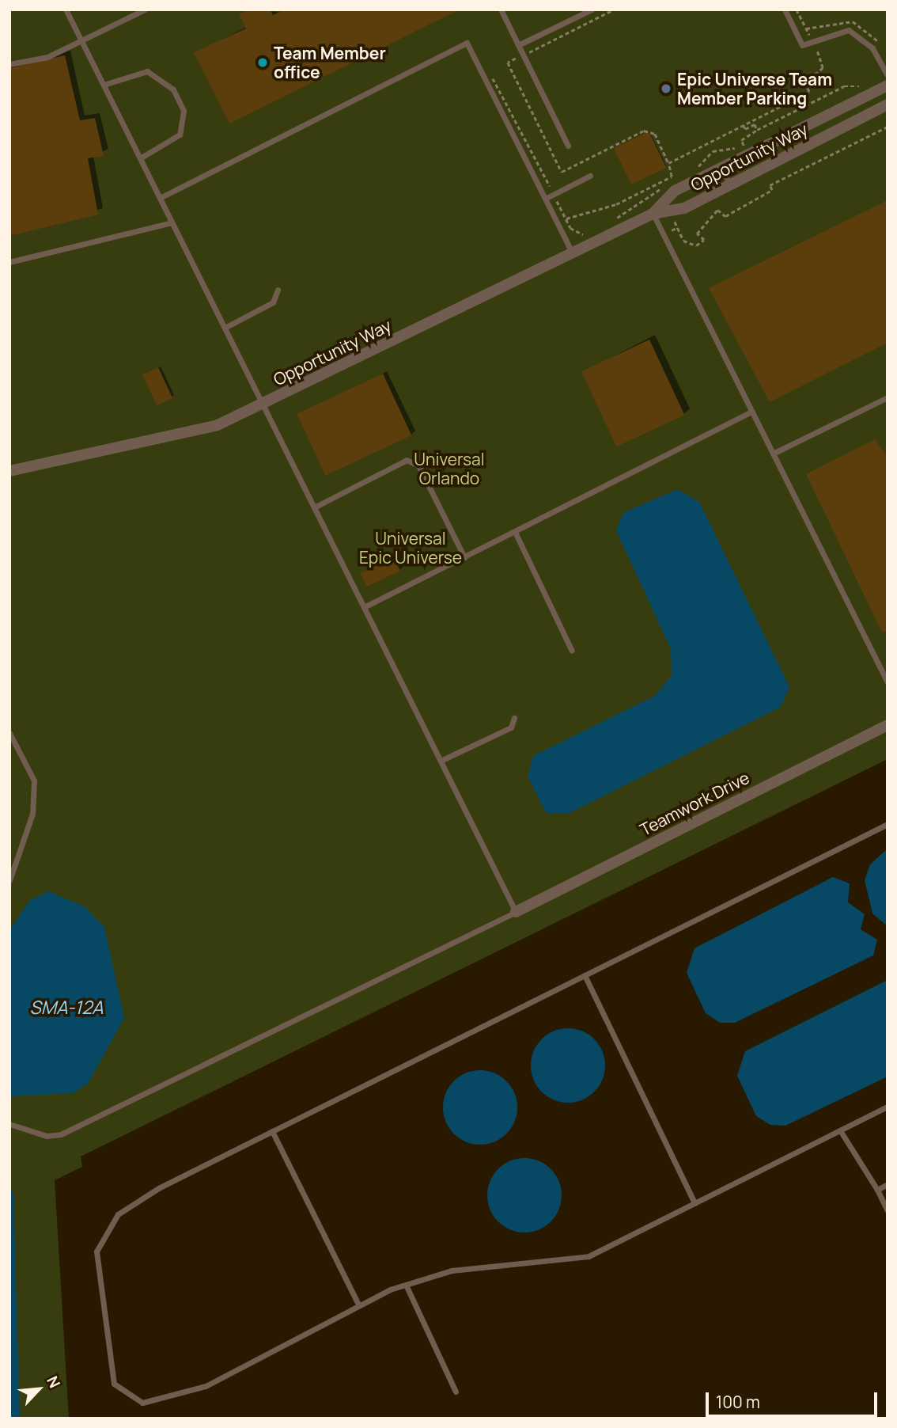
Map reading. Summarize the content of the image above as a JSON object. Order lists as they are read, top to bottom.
{
  "streets": {
    "street": ["Opportunity Way", "Teamwork Drive"]
  },
  "water": ["SMA-12A"],
  "parks": ["Universal Orlando", "Universal Epic Universe"],
  "places": ["Team Member office", "Epic Universe Team Member Parking"],
  "scale_bar": "100 m",
  "north": "top right"
}
